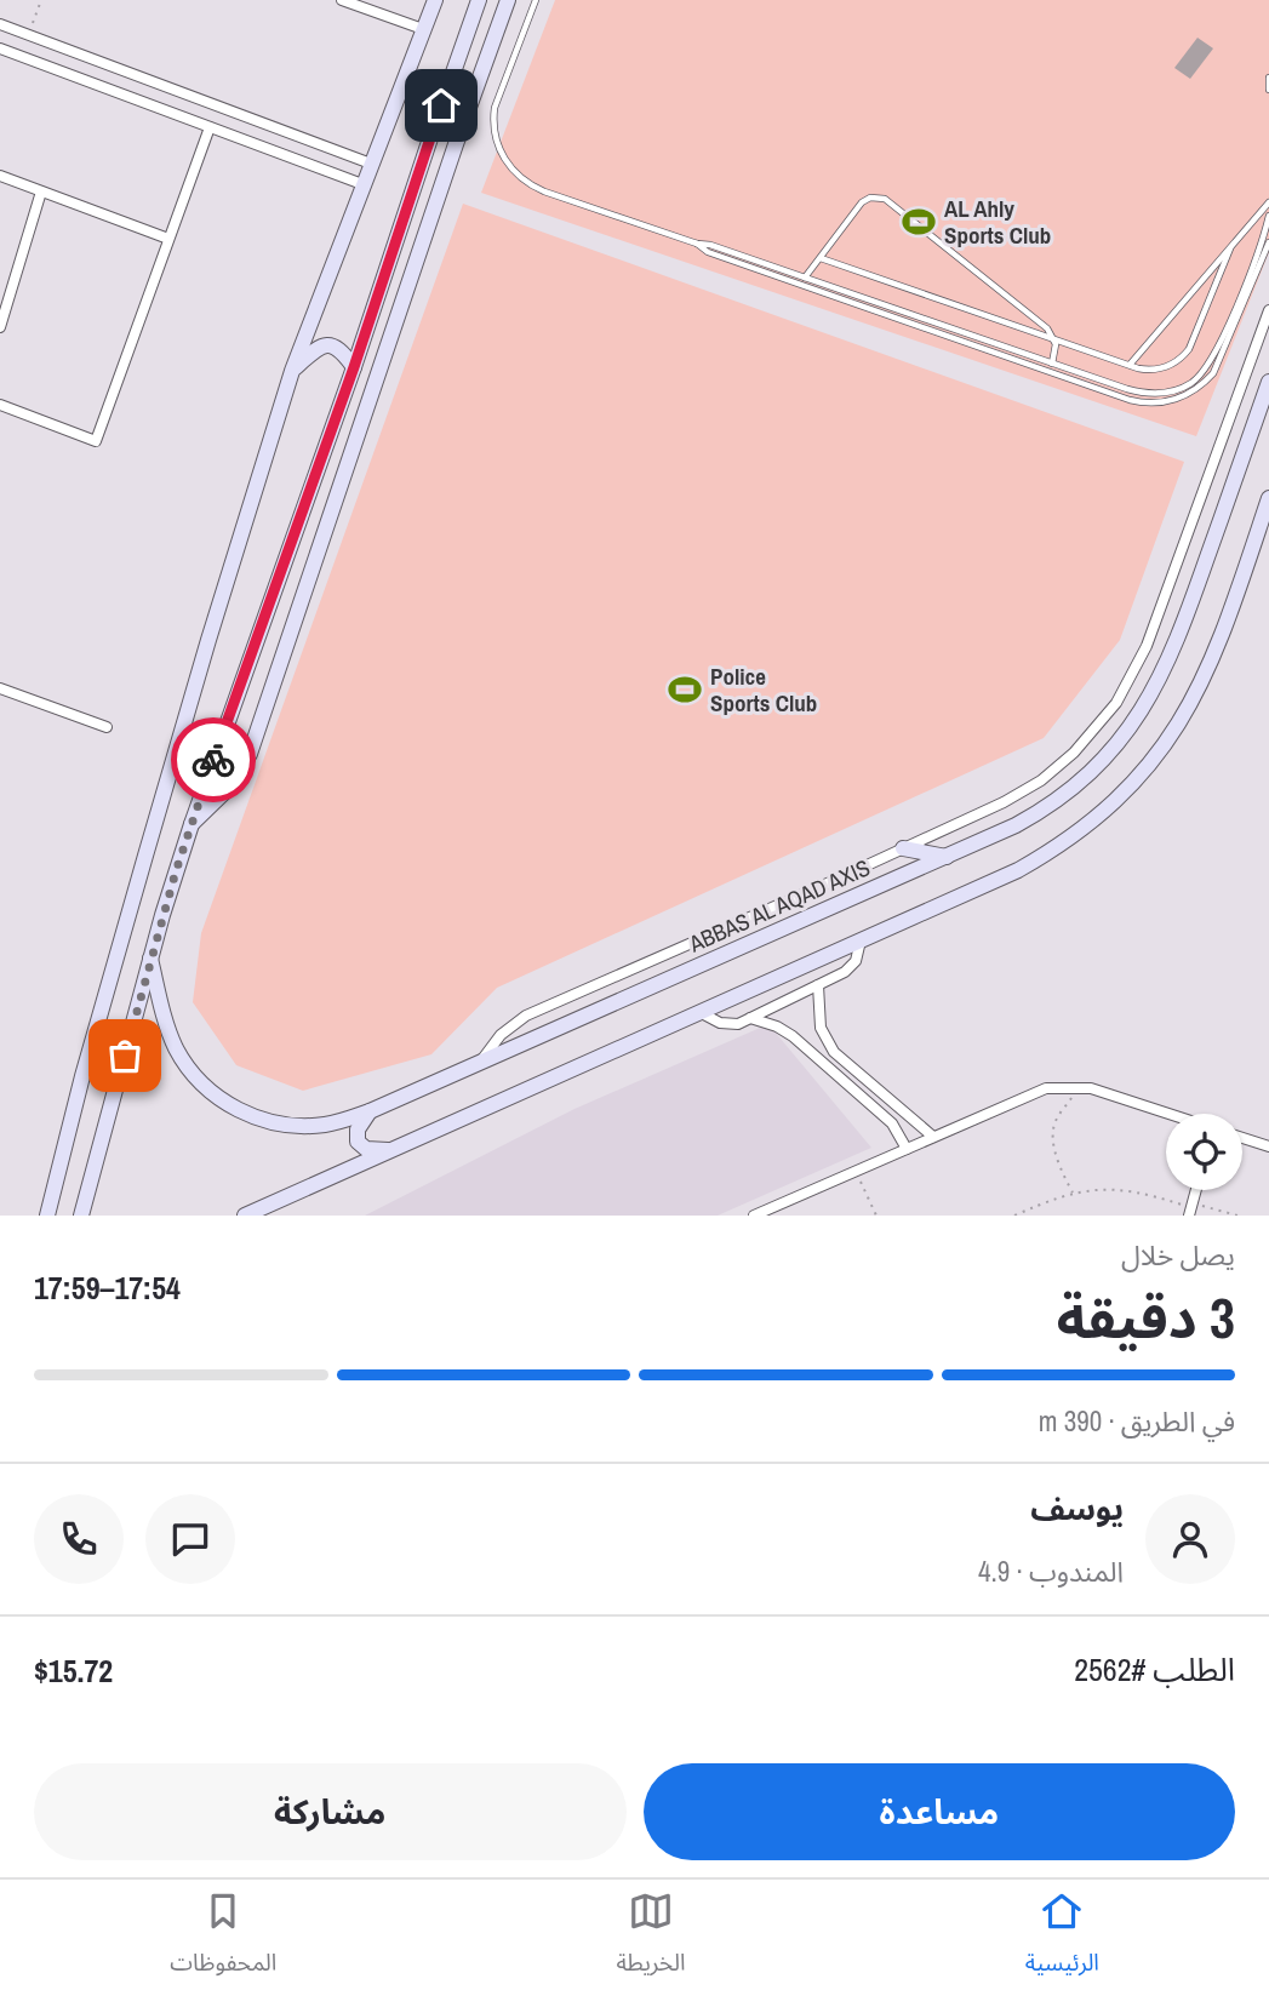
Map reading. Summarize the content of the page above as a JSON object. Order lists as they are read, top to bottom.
{
  "streets": {
    "main road": ["ABBAS AL AQAD AXIS"]
  },
  "places": {
    "sports": ["AL Ahly Sports Club", "Police Sports Club"]
  },
  "page": {
    "heading": ["3 دقيقة", "يصل خلال", "17:54–17:59"],
    "panel": [
      "يوسف",
      "المندوب · 4.9",
      "الطلب #2562",
      "$15.72"
    ],
    "bar": "في الطريق · 390 m",
    "buttons": ["مساعدة", "مشاركة"],
    "tabs": ["الرئيسية", "الخريطة", "المحفوظات"]
  }
}
